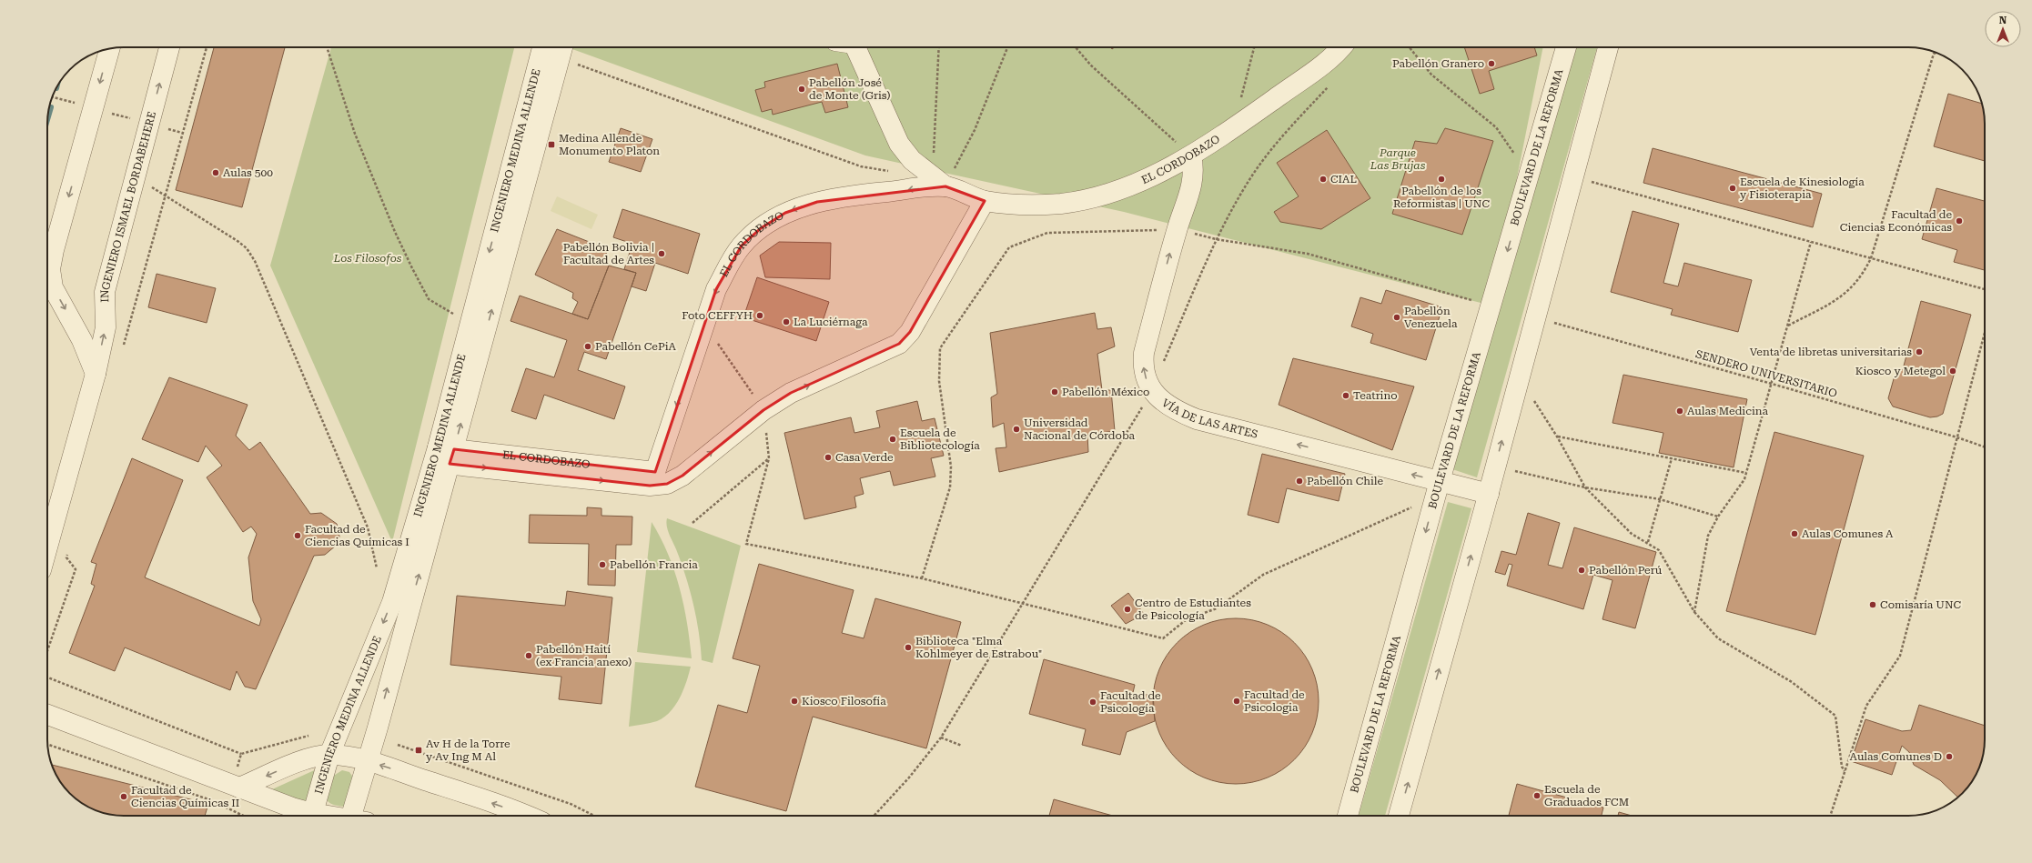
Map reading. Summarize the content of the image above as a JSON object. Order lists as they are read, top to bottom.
{
  "streets": {
    "street": [
      "BOULEVARD DE LA REFORMA",
      "INGENIERO MEDINA ALLENDE",
      "EL CORDOBAZO",
      "INGENIERO ISMAEL BORDABEHERE",
      "VÍA DE LAS ARTES"
    ],
    "path": ["SENDERO UNIVERSITARIO"]
  },
  "crossings": [
    ["BOULEVARD DE LA REFORMA", "VÍA DE LAS ARTES"],
    ["INGENIERO MEDINA ALLENDE", "EL CORDOBAZO"],
    ["EL CORDOBAZO", "VÍA DE LAS ARTES"]
  ],
  "parks": ["Parque Las Brujas", "Los Filosofos"],
  "places": {
    "other": [
      "Pabellón Granero",
      "Pabellón José de Monte (Gris)",
      "Aulas 500",
      "CIAL",
      "Pabellón de los Reformistas | UNC",
      "Escuela de Kinesiología y Fisioterapia",
      "Facultad de Ciencias Económicas",
      "Pabellón Bolivia | Facultad de Artes",
      "Foto CEFFYH",
      "Pabellón Venezuela",
      "La Luciérnaga",
      "Pabellón CePiA",
      "Venta de libretas universitarias",
      "Kiosco y Metegol",
      "Pabellón México",
      "Teatrino",
      "Aulas Medicina",
      "Universidad Nacional de Córdoba",
      "Escuela de Bibliotecología",
      "Casa Verde",
      "Pabellón Chile",
      "Aulas Comunes A",
      "Facultad de Ciencias Químicas I",
      "Pabellón Francia",
      "Pabellón Perú",
      "Comisaría UNC",
      "Centro de Estudiantes de Psicología",
      "Biblioteca \"Elma Kohlmeyer de Estrabou\"",
      "Pabellón Haití (ex Francia anexo)",
      "Kiosco Filosofía",
      "Facultad de Psicologia",
      "Facultad de Psicología",
      "Aulas Comunes D",
      "Escuela de Graduados FCM",
      "Facultad de Ciencias Químicas II"
    ],
    "transit": ["Medina Allende Monumento Platon", "Av H de la Torre y Av Ing M Al"]
  },
  "north": "top"
}
